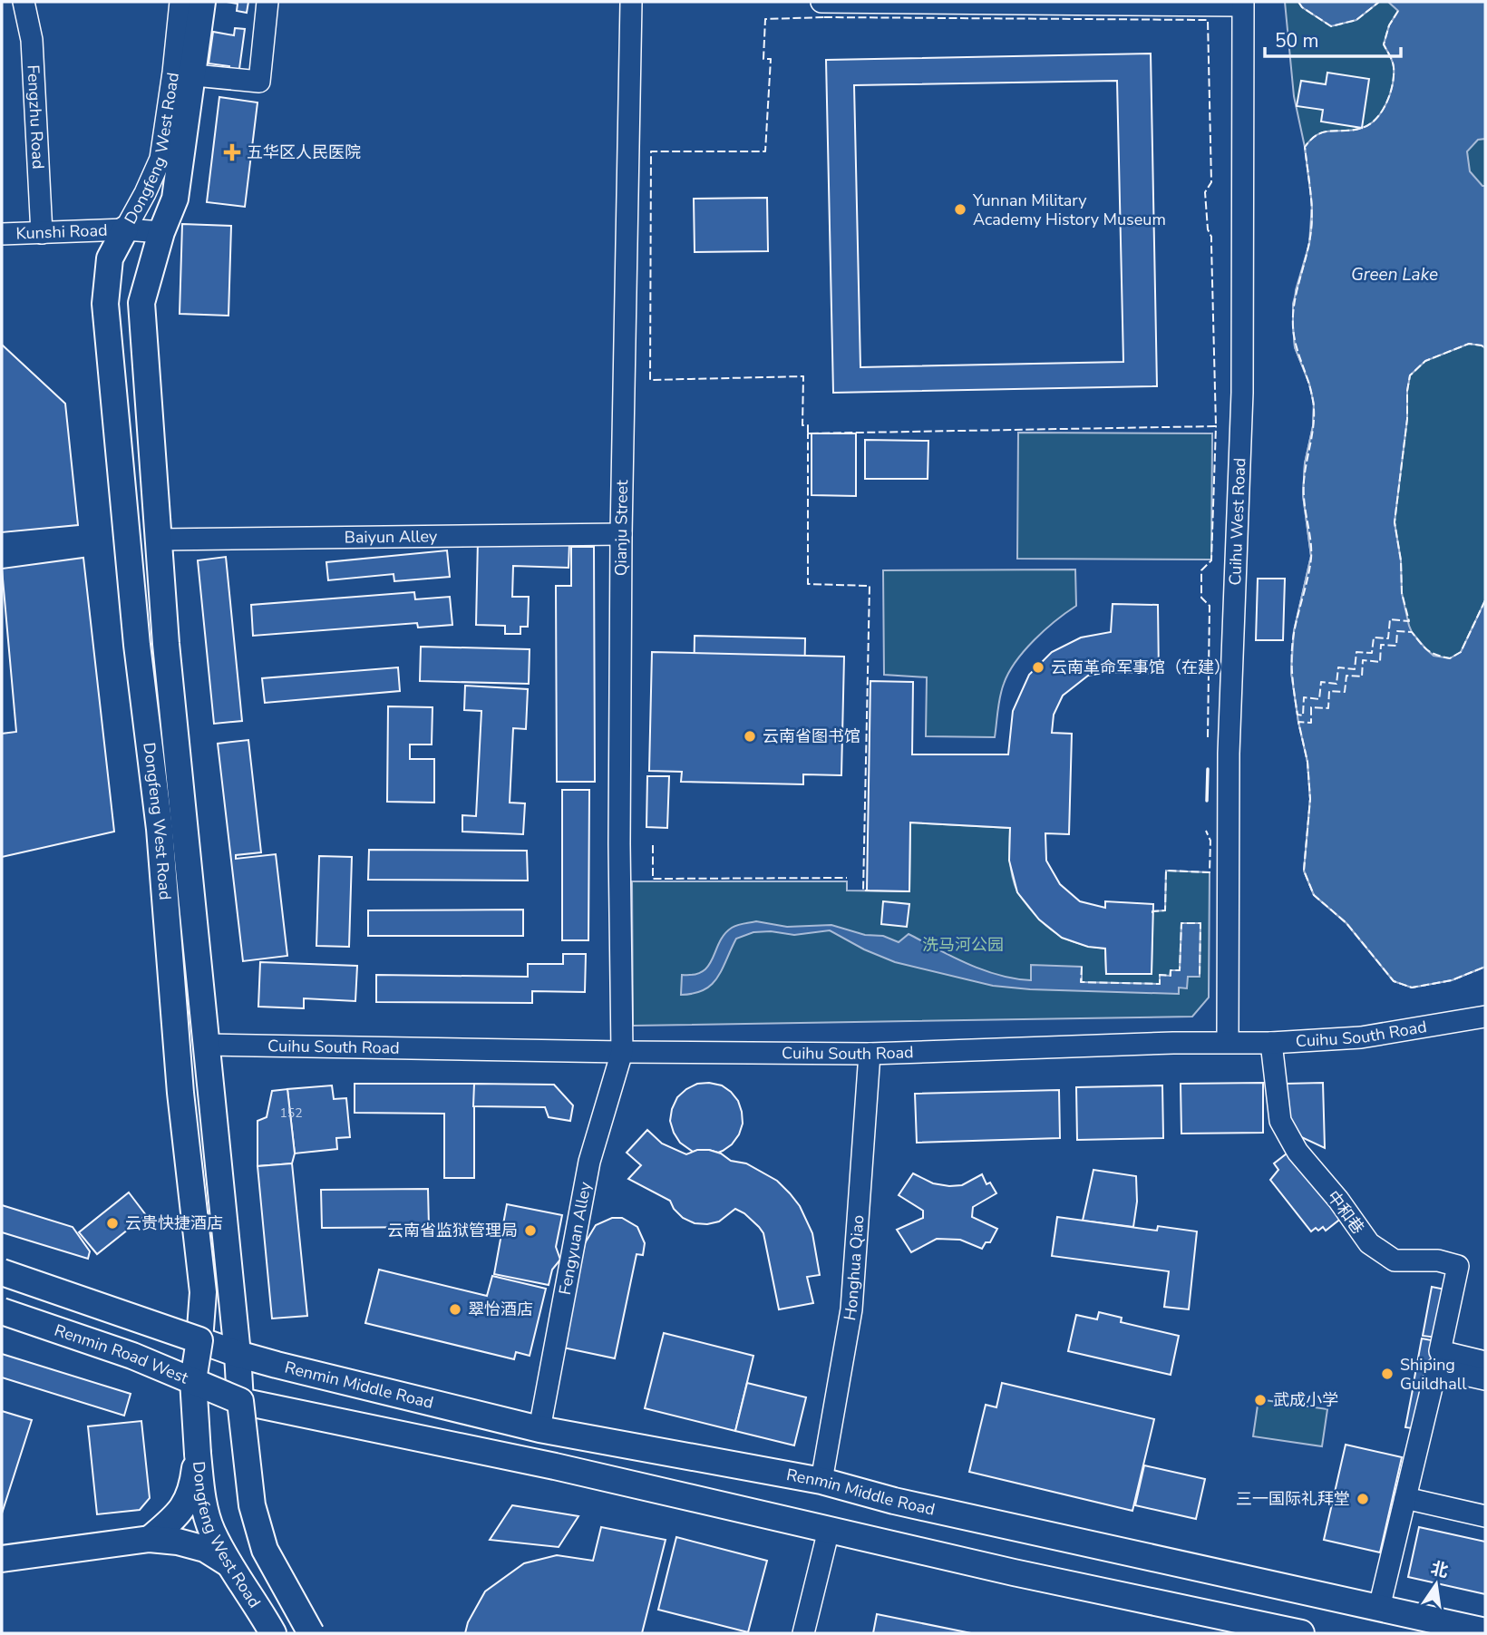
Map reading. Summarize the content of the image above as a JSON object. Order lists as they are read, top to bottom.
{
  "streets": {
    "main road": ["Dongfeng West Road", "Renmin Road West", "Renmin Middle Road"],
    "street": [
      "Fengzhu Road",
      "Kunshi Road",
      "Cuihu West Road",
      "Qianju Street",
      "Baiyun Alley",
      "Cuihu South Road",
      "中和巷",
      "Fengyuan Alley",
      "Honghua Qiao"
    ]
  },
  "crossings": [
    ["Fengzhu Road", "Kunshi Road"],
    ["Dongfeng West Road", "Kunshi Road"],
    ["Dongfeng West Road", "Baiyun Alley"],
    ["Dongfeng West Road", "Cuihu South Road"],
    ["Dongfeng West Road", "Renmin Road West"],
    ["Dongfeng West Road", "Renmin Middle Road"],
    ["Cuihu West Road", "Cuihu South Road"],
    ["Qianju Street", "Baiyun Alley"],
    ["Qianju Street", "Cuihu South Road"],
    ["Qianju Street", "Fengyuan Alley"],
    ["Cuihu South Road", "中和巷"],
    ["Cuihu South Road", "Fengyuan Alley"],
    ["Cuihu South Road", "Honghua Qiao"],
    ["Fengyuan Alley", "Renmin Middle Road"],
    ["Honghua Qiao", "Renmin Middle Road"]
  ],
  "water": ["Green Lake"],
  "parks": ["洗马河公园"],
  "places": {
    "health": ["五华区人民医院"],
    "other": [
      "Yunnan Military Academy History Museum",
      "云南革命军事馆（在建）",
      "云南省图书馆",
      "云贵快捷酒店",
      "云南省监狱管理局",
      "翠怡酒店",
      "Shiping Guildhall",
      "武成小学",
      "三一国际礼拜堂"
    ]
  },
  "house_numbers": ["152"],
  "scale_bar": "50 m",
  "north": "top"
}
